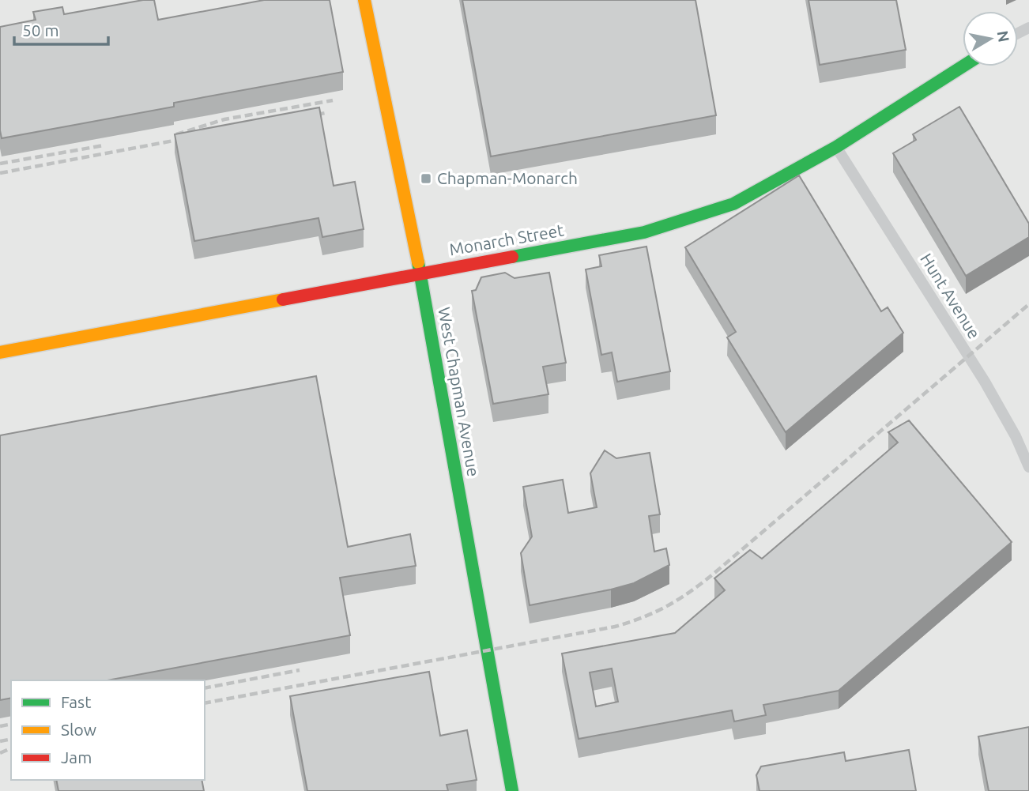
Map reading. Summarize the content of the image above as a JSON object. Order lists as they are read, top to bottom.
{
  "streets": {
    "street": ["Monarch Street", "Hunt Avenue", "West Chapman Avenue"]
  },
  "crossings": [
    ["Monarch Street", "Hunt Avenue"],
    ["Monarch Street", "West Chapman Avenue"]
  ],
  "places": {
    "transit": ["Chapman-Monarch"]
  },
  "legend": ["Fast", "Slow", "Jam"],
  "scale_bar": "50 m",
  "north": "right"
}
